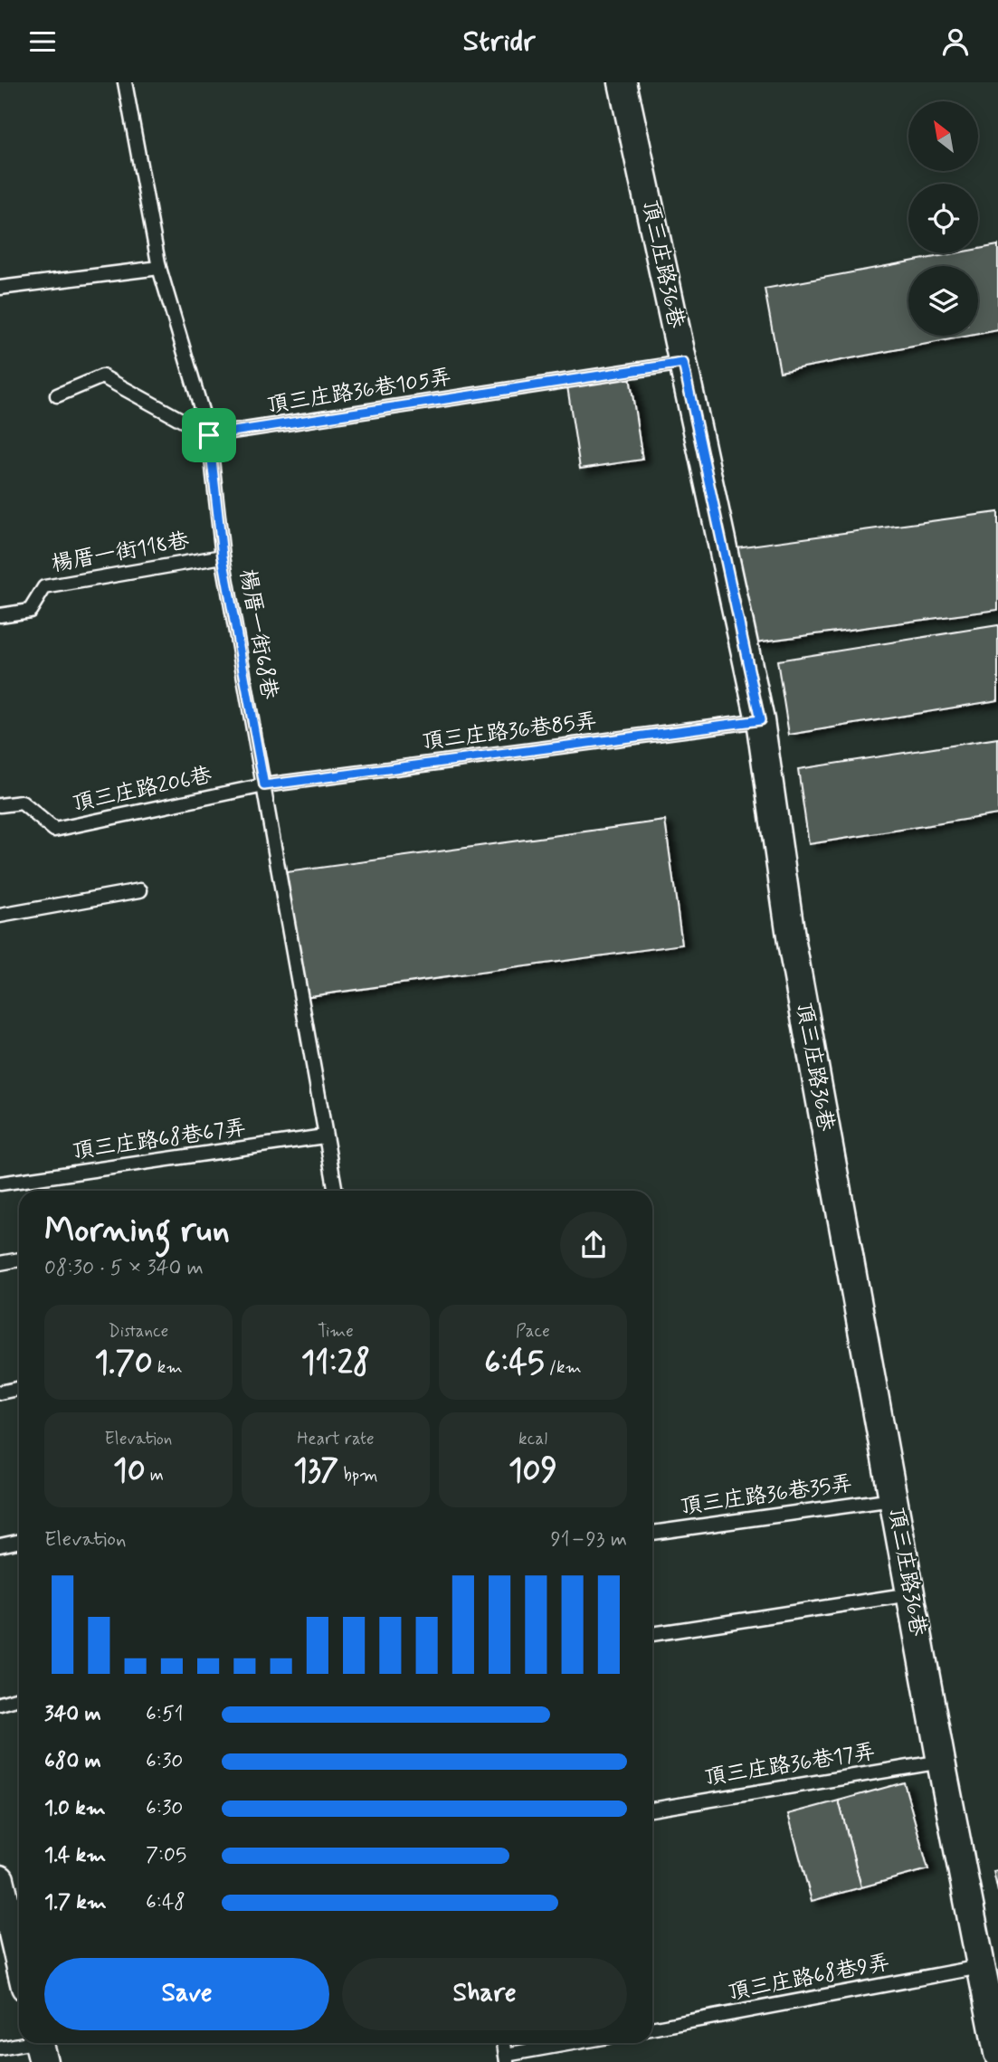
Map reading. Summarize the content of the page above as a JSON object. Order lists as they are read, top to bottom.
{
  "streets": {
    "street": ["頂三庄路36巷"],
    "lane": [
      "頂三庄路36巷105弄",
      "楊厝一街118巷",
      "楊厝一街68巷",
      "頂三庄路36巷85弄",
      "頂三庄路206巷",
      "頂三庄路68巷67弄",
      "頂三庄路36巷35弄",
      "頂三庄路36巷17弄",
      "頂三庄路68巷9弄"
    ]
  },
  "crossings": [
    ["頂三庄路36巷", "頂三庄路36巷105弄"],
    ["頂三庄路36巷", "頂三庄路36巷85弄"],
    ["頂三庄路36巷", "頂三庄路36巷35弄"],
    ["頂三庄路36巷", "頂三庄路36巷17弄"],
    ["頂三庄路36巷", "頂三庄路68巷9弄"],
    ["頂三庄路36巷105弄", "楊厝一街68巷"],
    ["楊厝一街118巷", "楊厝一街68巷"],
    ["楊厝一街68巷", "頂三庄路36巷85弄"],
    ["楊厝一街68巷", "頂三庄路206巷"],
    ["楊厝一街68巷", "頂三庄路68巷67弄"],
    ["頂三庄路36巷85弄", "頂三庄路206巷"]
  ],
  "north": "top left",
  "page": {
    "header": "Stridr",
    "heading": ["Morning run", "08:30 · 5 × 340 m"],
    "stats": [
      ["Distance", "1.70 km"],
      ["Time", "11:28"],
      ["Pace", "6:45 /km"],
      ["Elevation", "10 m"],
      ["Heart rate", "137 bpm"],
      ["kcal", "109"]
    ],
    "chart": ["Elevation", "91–93 m"],
    "list": [
      {
        "name": "340 m",
        "note": "6:51"
      },
      {
        "name": "680 m",
        "note": "6:30"
      },
      {
        "name": "1.0 km",
        "note": "6:30"
      },
      {
        "name": "1.4 km",
        "note": "7:05"
      },
      {
        "name": "1.7 km",
        "note": "6:48"
      }
    ],
    "buttons": ["Save", "Share"]
  }
}
